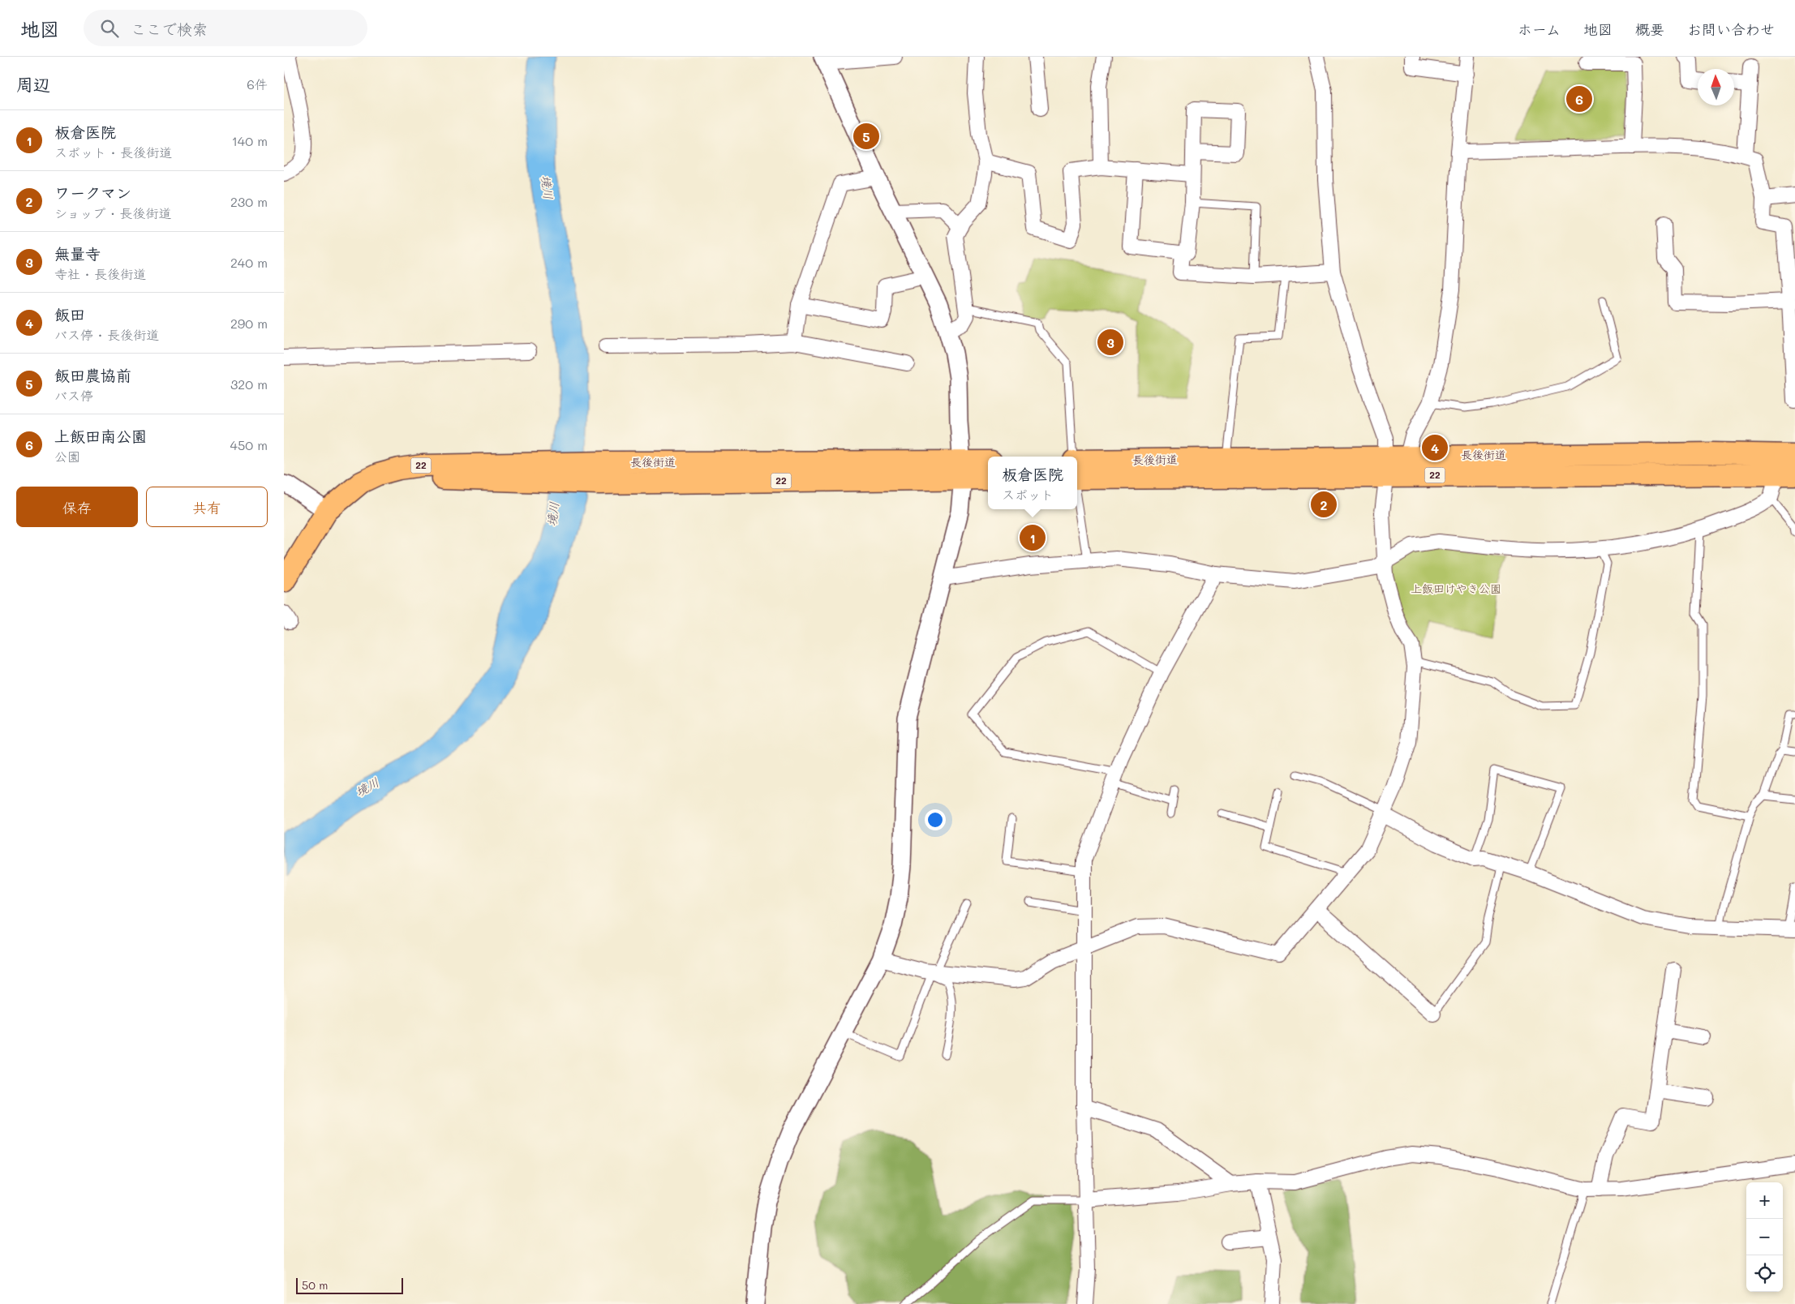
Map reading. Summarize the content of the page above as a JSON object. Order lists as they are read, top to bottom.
{
  "streets": {
    "main road": ["長後街道", "22"]
  },
  "water": ["境川"],
  "parks": ["上飯田けやき公園"],
  "scale_bar": "50 m",
  "north": "top",
  "page": {
    "header": "地図",
    "search": "ここで検索",
    "nav": [
      "ホーム",
      "地図",
      "概要",
      "お問い合わせ"
    ],
    "heading": ["周辺", "6件"],
    "pins": [
      "6",
      "5",
      "3",
      "4",
      "2",
      "1"
    ],
    "list": [
      {
        "mark": "1",
        "name": "板倉医院",
        "note": "スポット · 長後街道",
        "value": "140 m"
      },
      {
        "mark": "2",
        "name": "ワークマン",
        "note": "ショップ · 長後街道",
        "value": "230 m"
      },
      {
        "mark": "3",
        "name": "無量寺",
        "note": "寺社 · 長後街道",
        "value": "240 m"
      },
      {
        "mark": "4",
        "name": "飯田",
        "note": "バス停 · 長後街道",
        "value": "290 m"
      },
      {
        "mark": "5",
        "name": "飯田農協前",
        "note": "バス停",
        "value": "320 m"
      },
      {
        "mark": "6",
        "name": "上飯田南公園",
        "note": "公園",
        "value": "450 m"
      }
    ],
    "popup": ["板倉医院", "スポット"],
    "buttons": ["保存", "共有"],
    "map_buttons": ["+", "−"],
    "scale": "50 m"
  }
}
